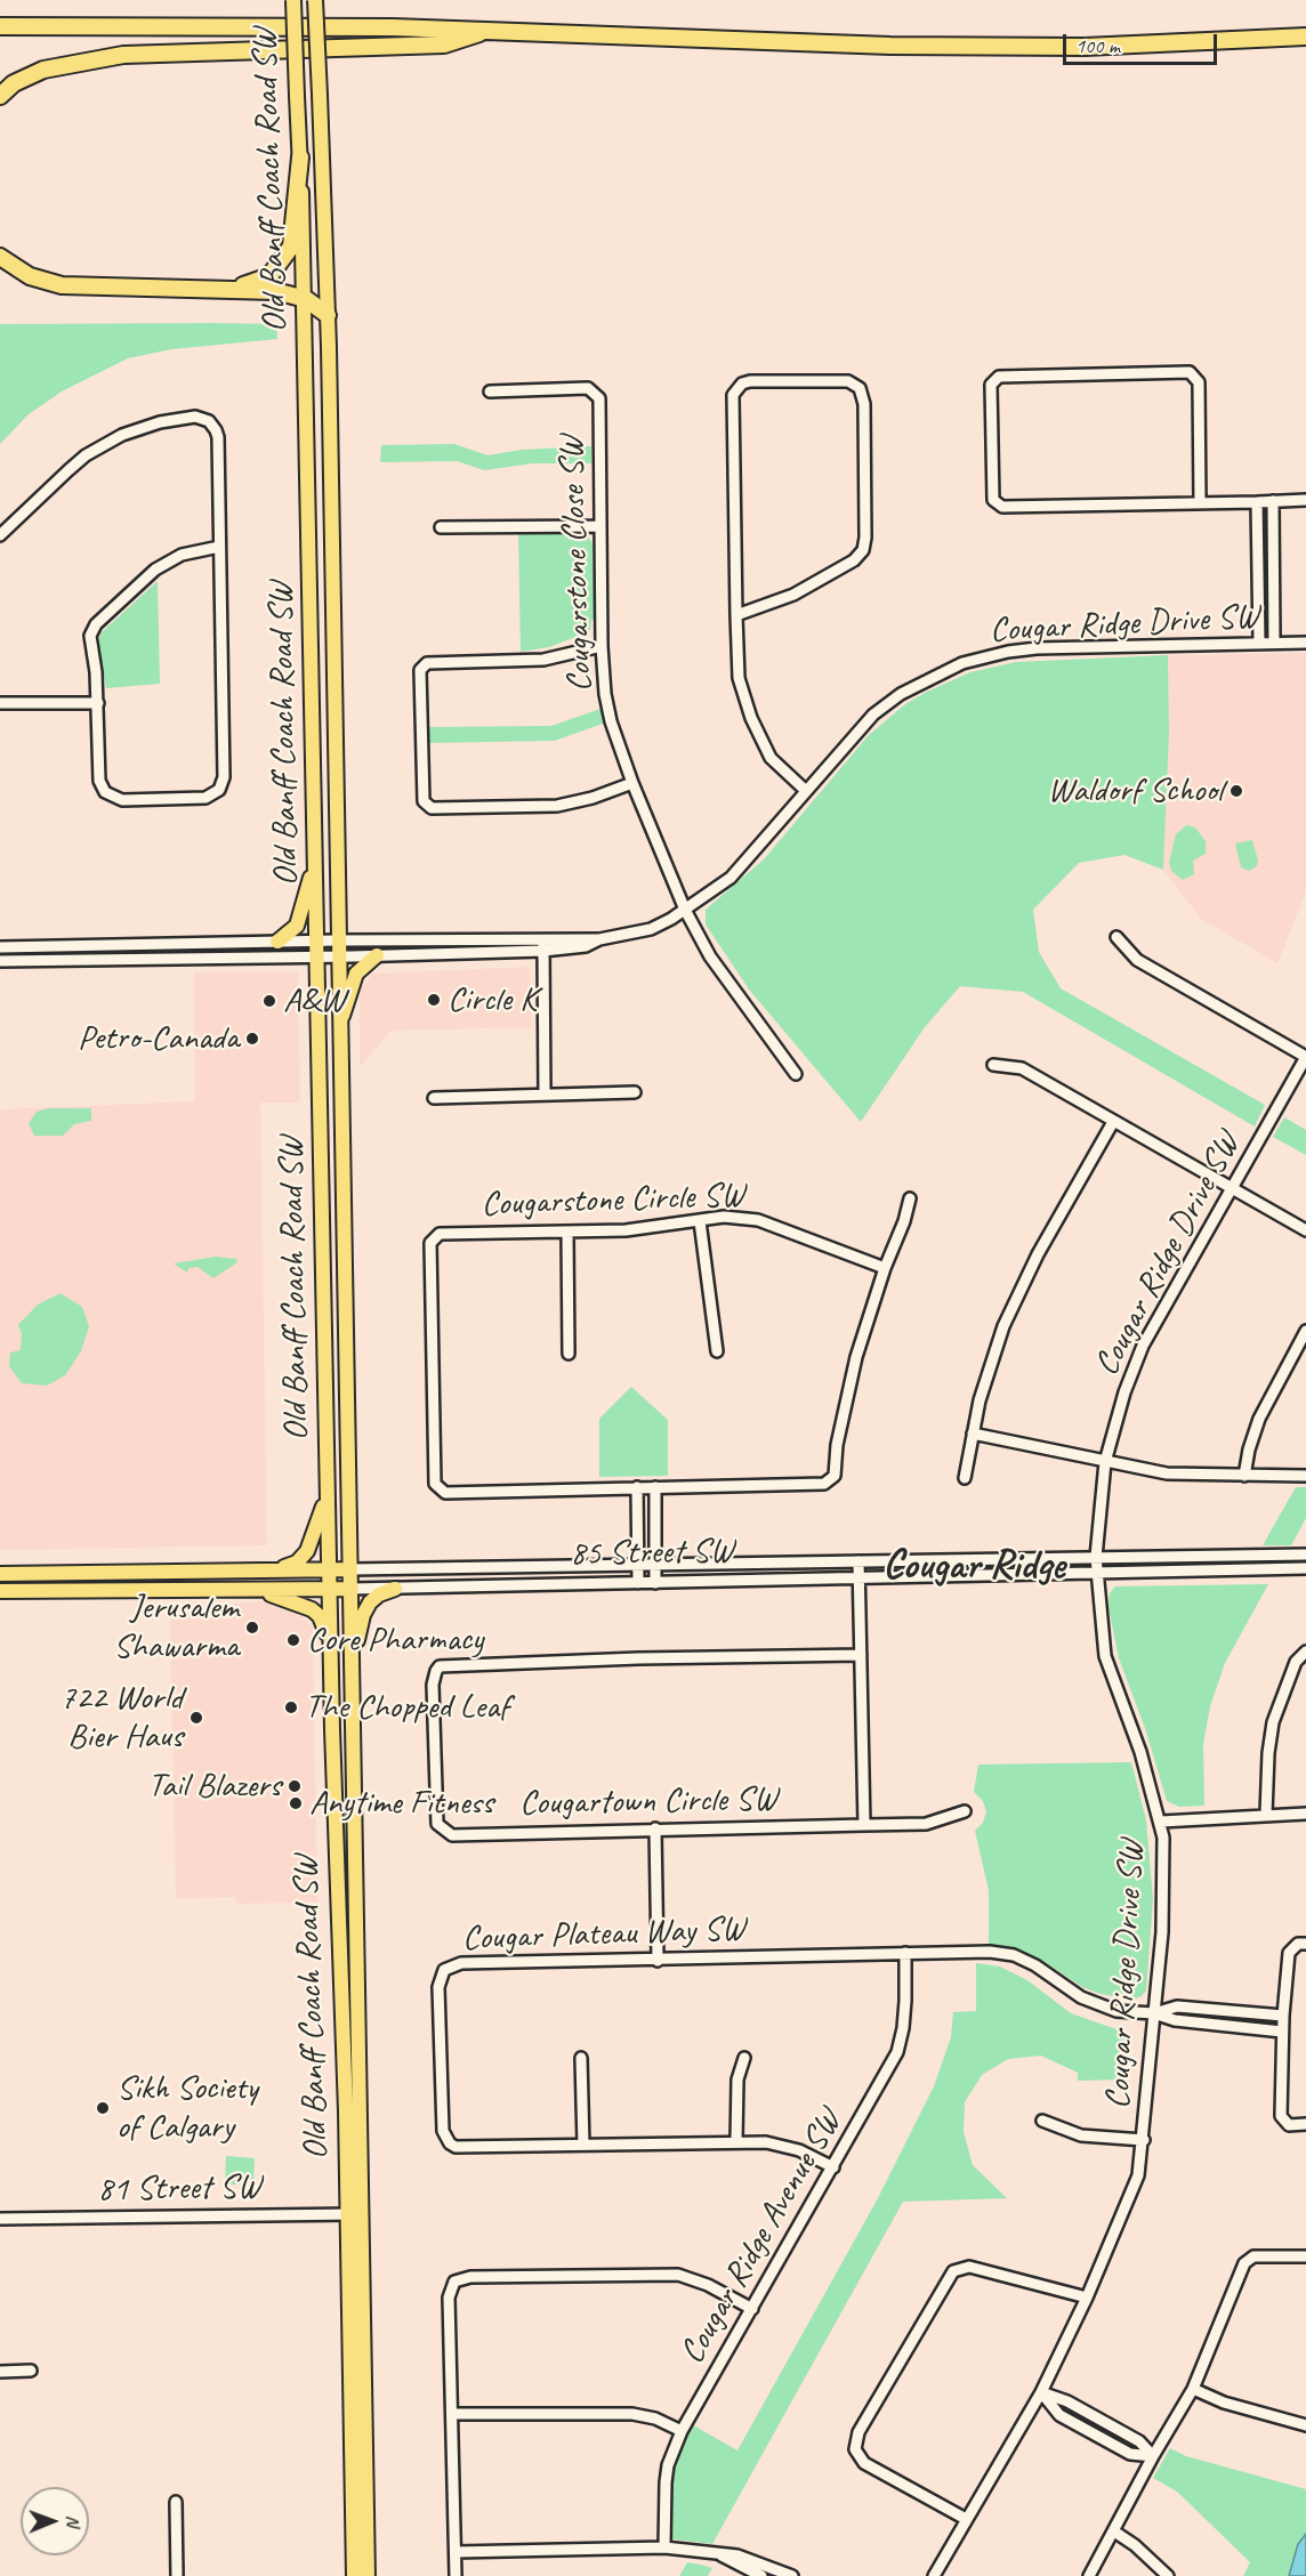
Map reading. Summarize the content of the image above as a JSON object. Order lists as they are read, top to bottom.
{
  "streets": {
    "main road": ["Old Banff Coach Road SW", "85 Street SW"],
    "street": [
      "Cougarstone Close SW",
      "Cougar Ridge Drive SW",
      "Cougarstone Circle SW",
      "Cougartown Circle SW",
      "Cougar Plateau Way SW",
      "81 Street SW",
      "Cougar Ridge Avenue SW"
    ]
  },
  "crossings": [
    ["Old Banff Coach Road SW", "Cougar Ridge Drive SW"],
    ["Old Banff Coach Road SW", "85 Street SW"],
    ["Old Banff Coach Road SW", "81 Street SW"],
    ["Cougarstone Close SW", "Cougar Ridge Drive SW"],
    ["Cougar Ridge Drive SW", "85 Street SW"],
    ["Cougar Ridge Drive SW", "Cougar Plateau Way SW"],
    ["Cougar Plateau Way SW", "Cougar Ridge Avenue SW"]
  ],
  "districts": ["Cougar Ridge"],
  "places": [
    "Waldorf School",
    "Circle K",
    "A&W",
    "Petro-Canada",
    "Jerusalem Shawarma",
    "Core Pharmacy",
    "The Chopped Leaf",
    "722 World Bier Haus",
    "Tail Blazers",
    "Anytime Fitness",
    "Sikh Society of Calgary"
  ],
  "scale_bar": "100 m",
  "north": "right"
}
